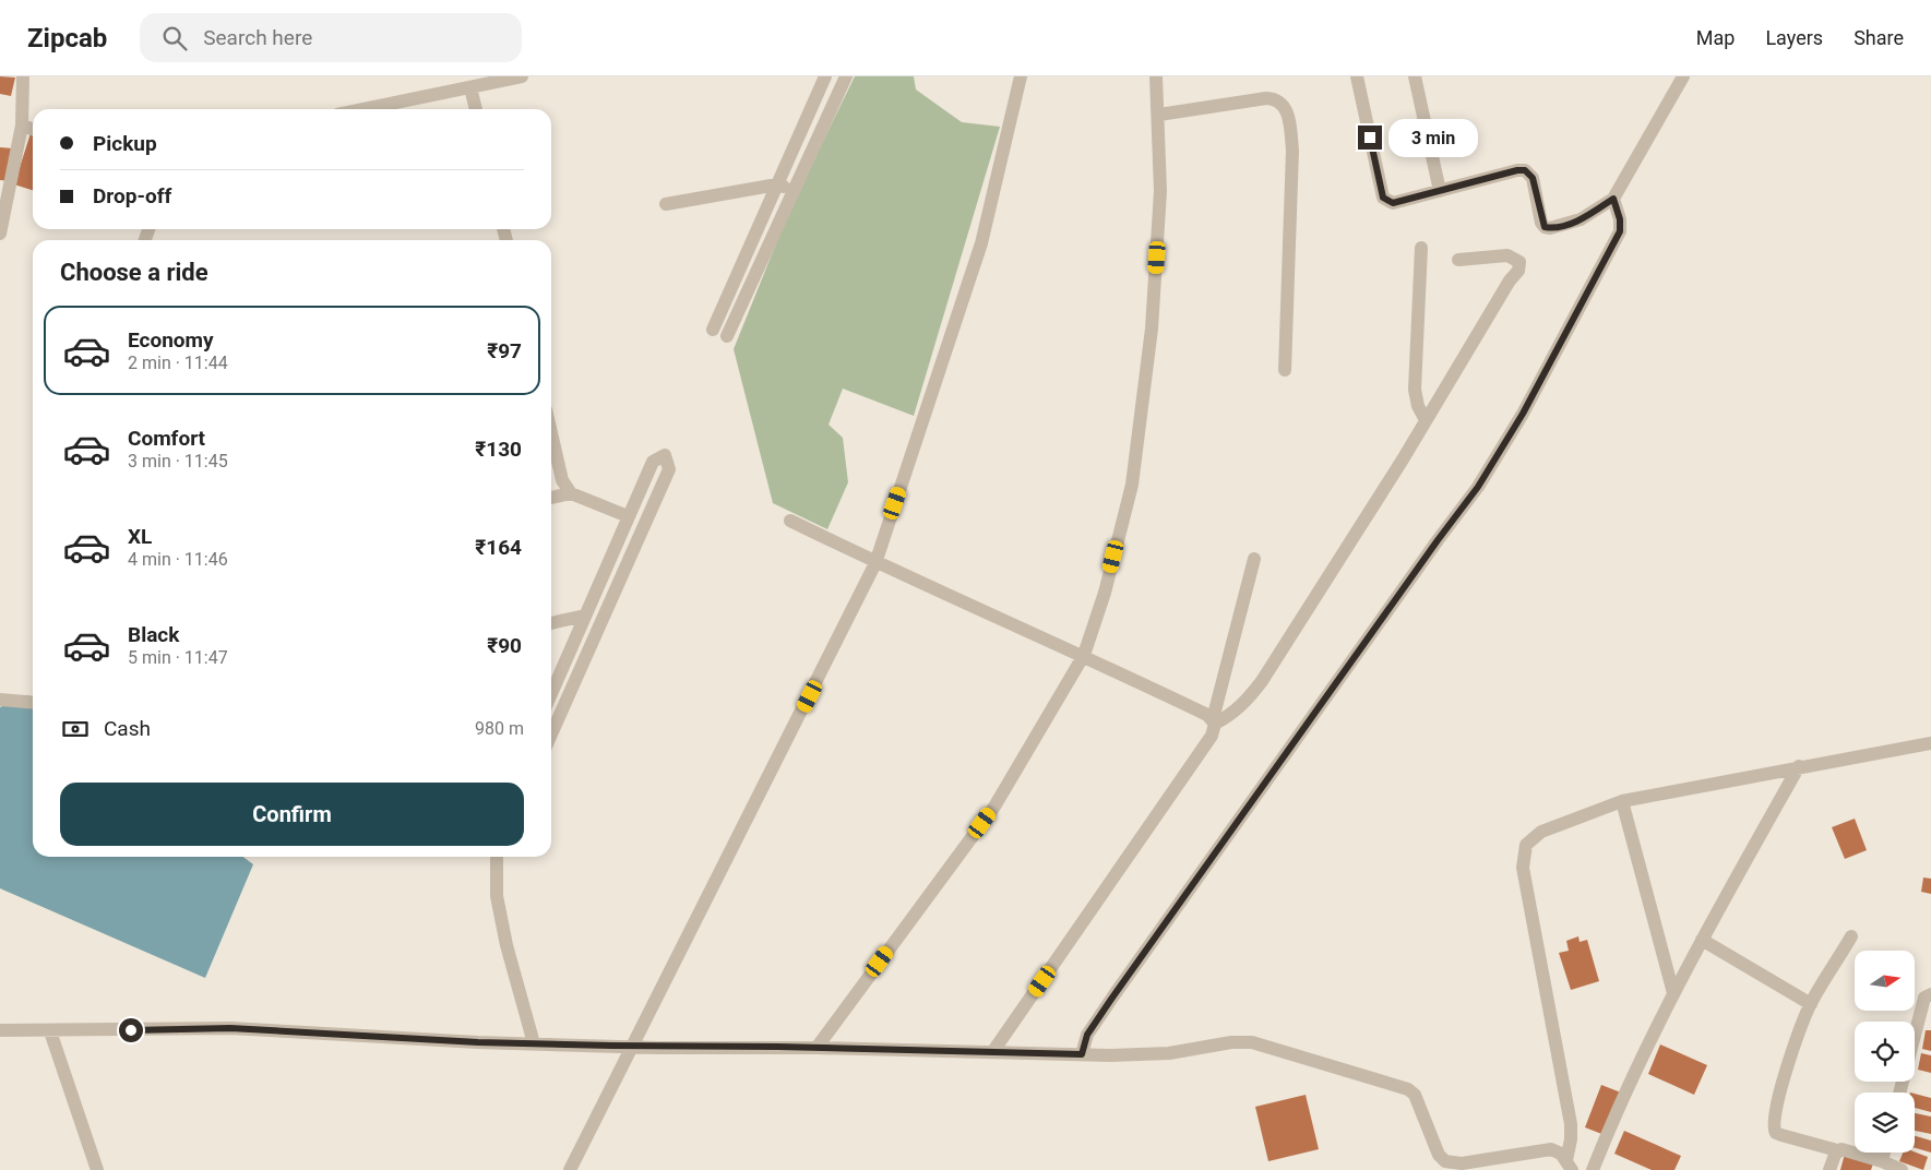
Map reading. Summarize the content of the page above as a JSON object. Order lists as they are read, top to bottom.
{
  "north": "right",
  "page": {
    "header": "Zipcab",
    "search": "Search here",
    "nav": ["Map", "Layers", "Share"],
    "banner": ["Pickup", "Drop-off"],
    "bubble": "3 min",
    "heading": "Choose a ride",
    "list": [
      {
        "name": "Economy",
        "note": "2 min · 11:44",
        "value": "₹97"
      },
      {
        "name": "Comfort",
        "note": "3 min · 11:45",
        "value": "₹130"
      },
      {
        "name": "XL",
        "note": "4 min · 11:46",
        "value": "₹164"
      },
      {
        "name": "Black",
        "note": "5 min · 11:47",
        "value": "₹90"
      }
    ],
    "pay": ["Cash", "980 m"],
    "buttons": "Confirm"
  }
}
